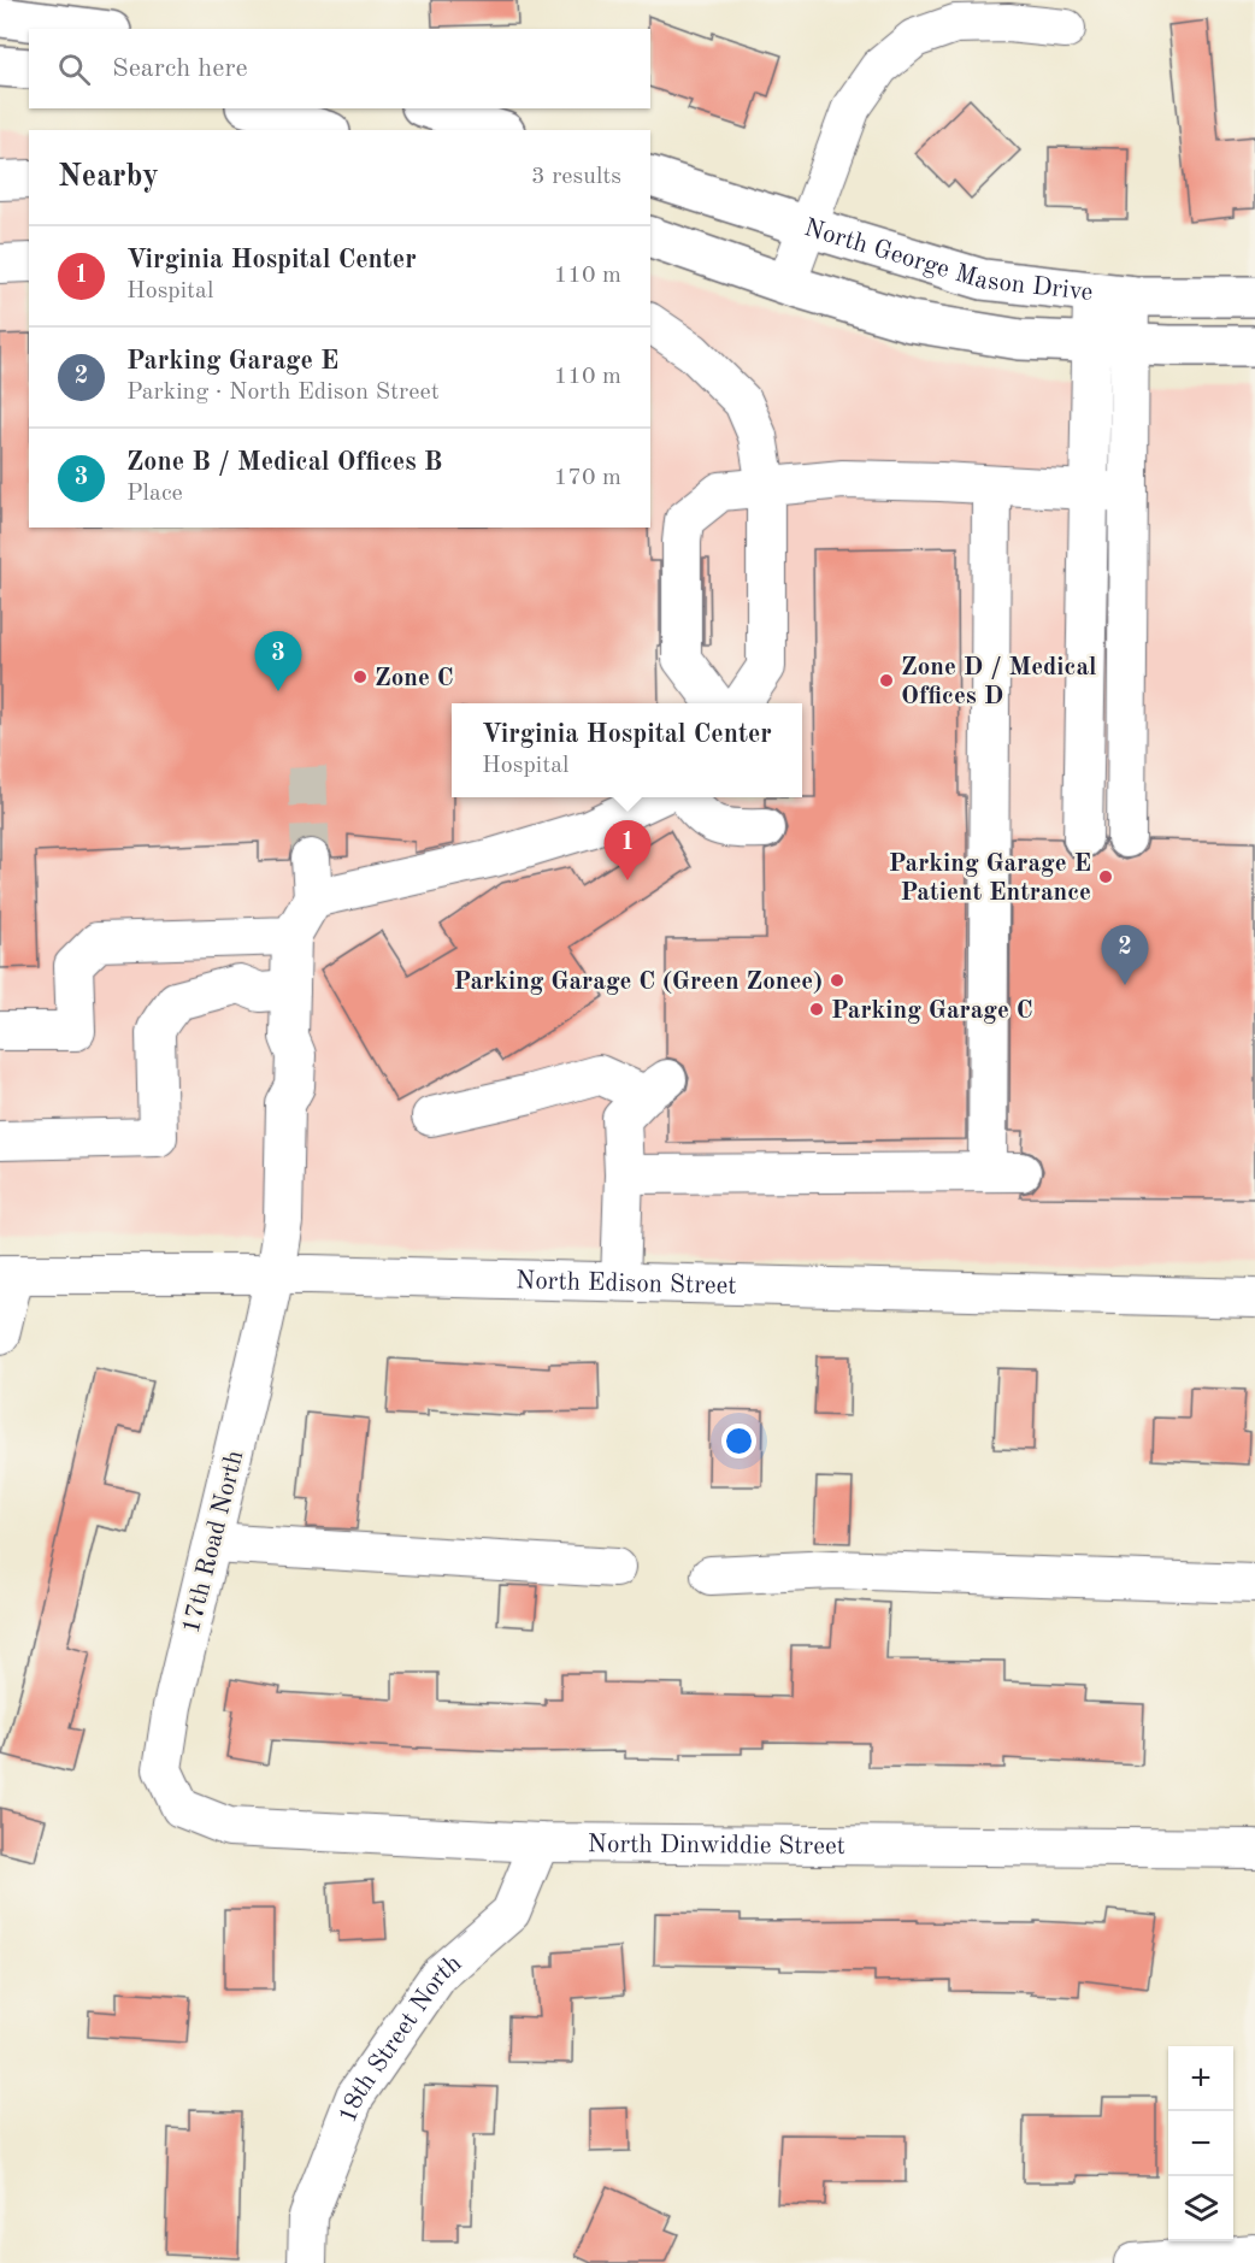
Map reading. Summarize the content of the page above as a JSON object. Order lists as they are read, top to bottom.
{
  "streets": {
    "main road": ["North George Mason Drive"],
    "street": [
      "North Edison Street",
      "17th Road North",
      "North Dinwiddie Street",
      "18th Street North"
    ]
  },
  "crossings": [
    ["North Edison Street", "17th Road North"],
    ["17th Road North", "North Dinwiddie Street"],
    ["North Dinwiddie Street", "18th Street North"]
  ],
  "places": [
    "Zone C",
    "Zone D / Medical Offices D",
    "Parking Garage E Patient Entrance",
    "Parking Garage C (Green Zonee)",
    "Parking Garage C"
  ],
  "page": {
    "search": "Search here",
    "heading": ["Nearby", "3 results"],
    "list": [
      {
        "mark": "1",
        "name": "Virginia Hospital Center",
        "note": "Hospital",
        "value": "110 m"
      },
      {
        "mark": "2",
        "name": "Parking Garage E",
        "note": "Parking · North Edison Street",
        "value": "110 m"
      },
      {
        "mark": "3",
        "name": "Zone B / Medical Offices B",
        "note": "Place",
        "value": "170 m"
      }
    ],
    "pins": ["3", "1", "2"],
    "popup": ["Virginia Hospital Center", "Hospital"],
    "map_buttons": ["+", "−"]
  }
}
